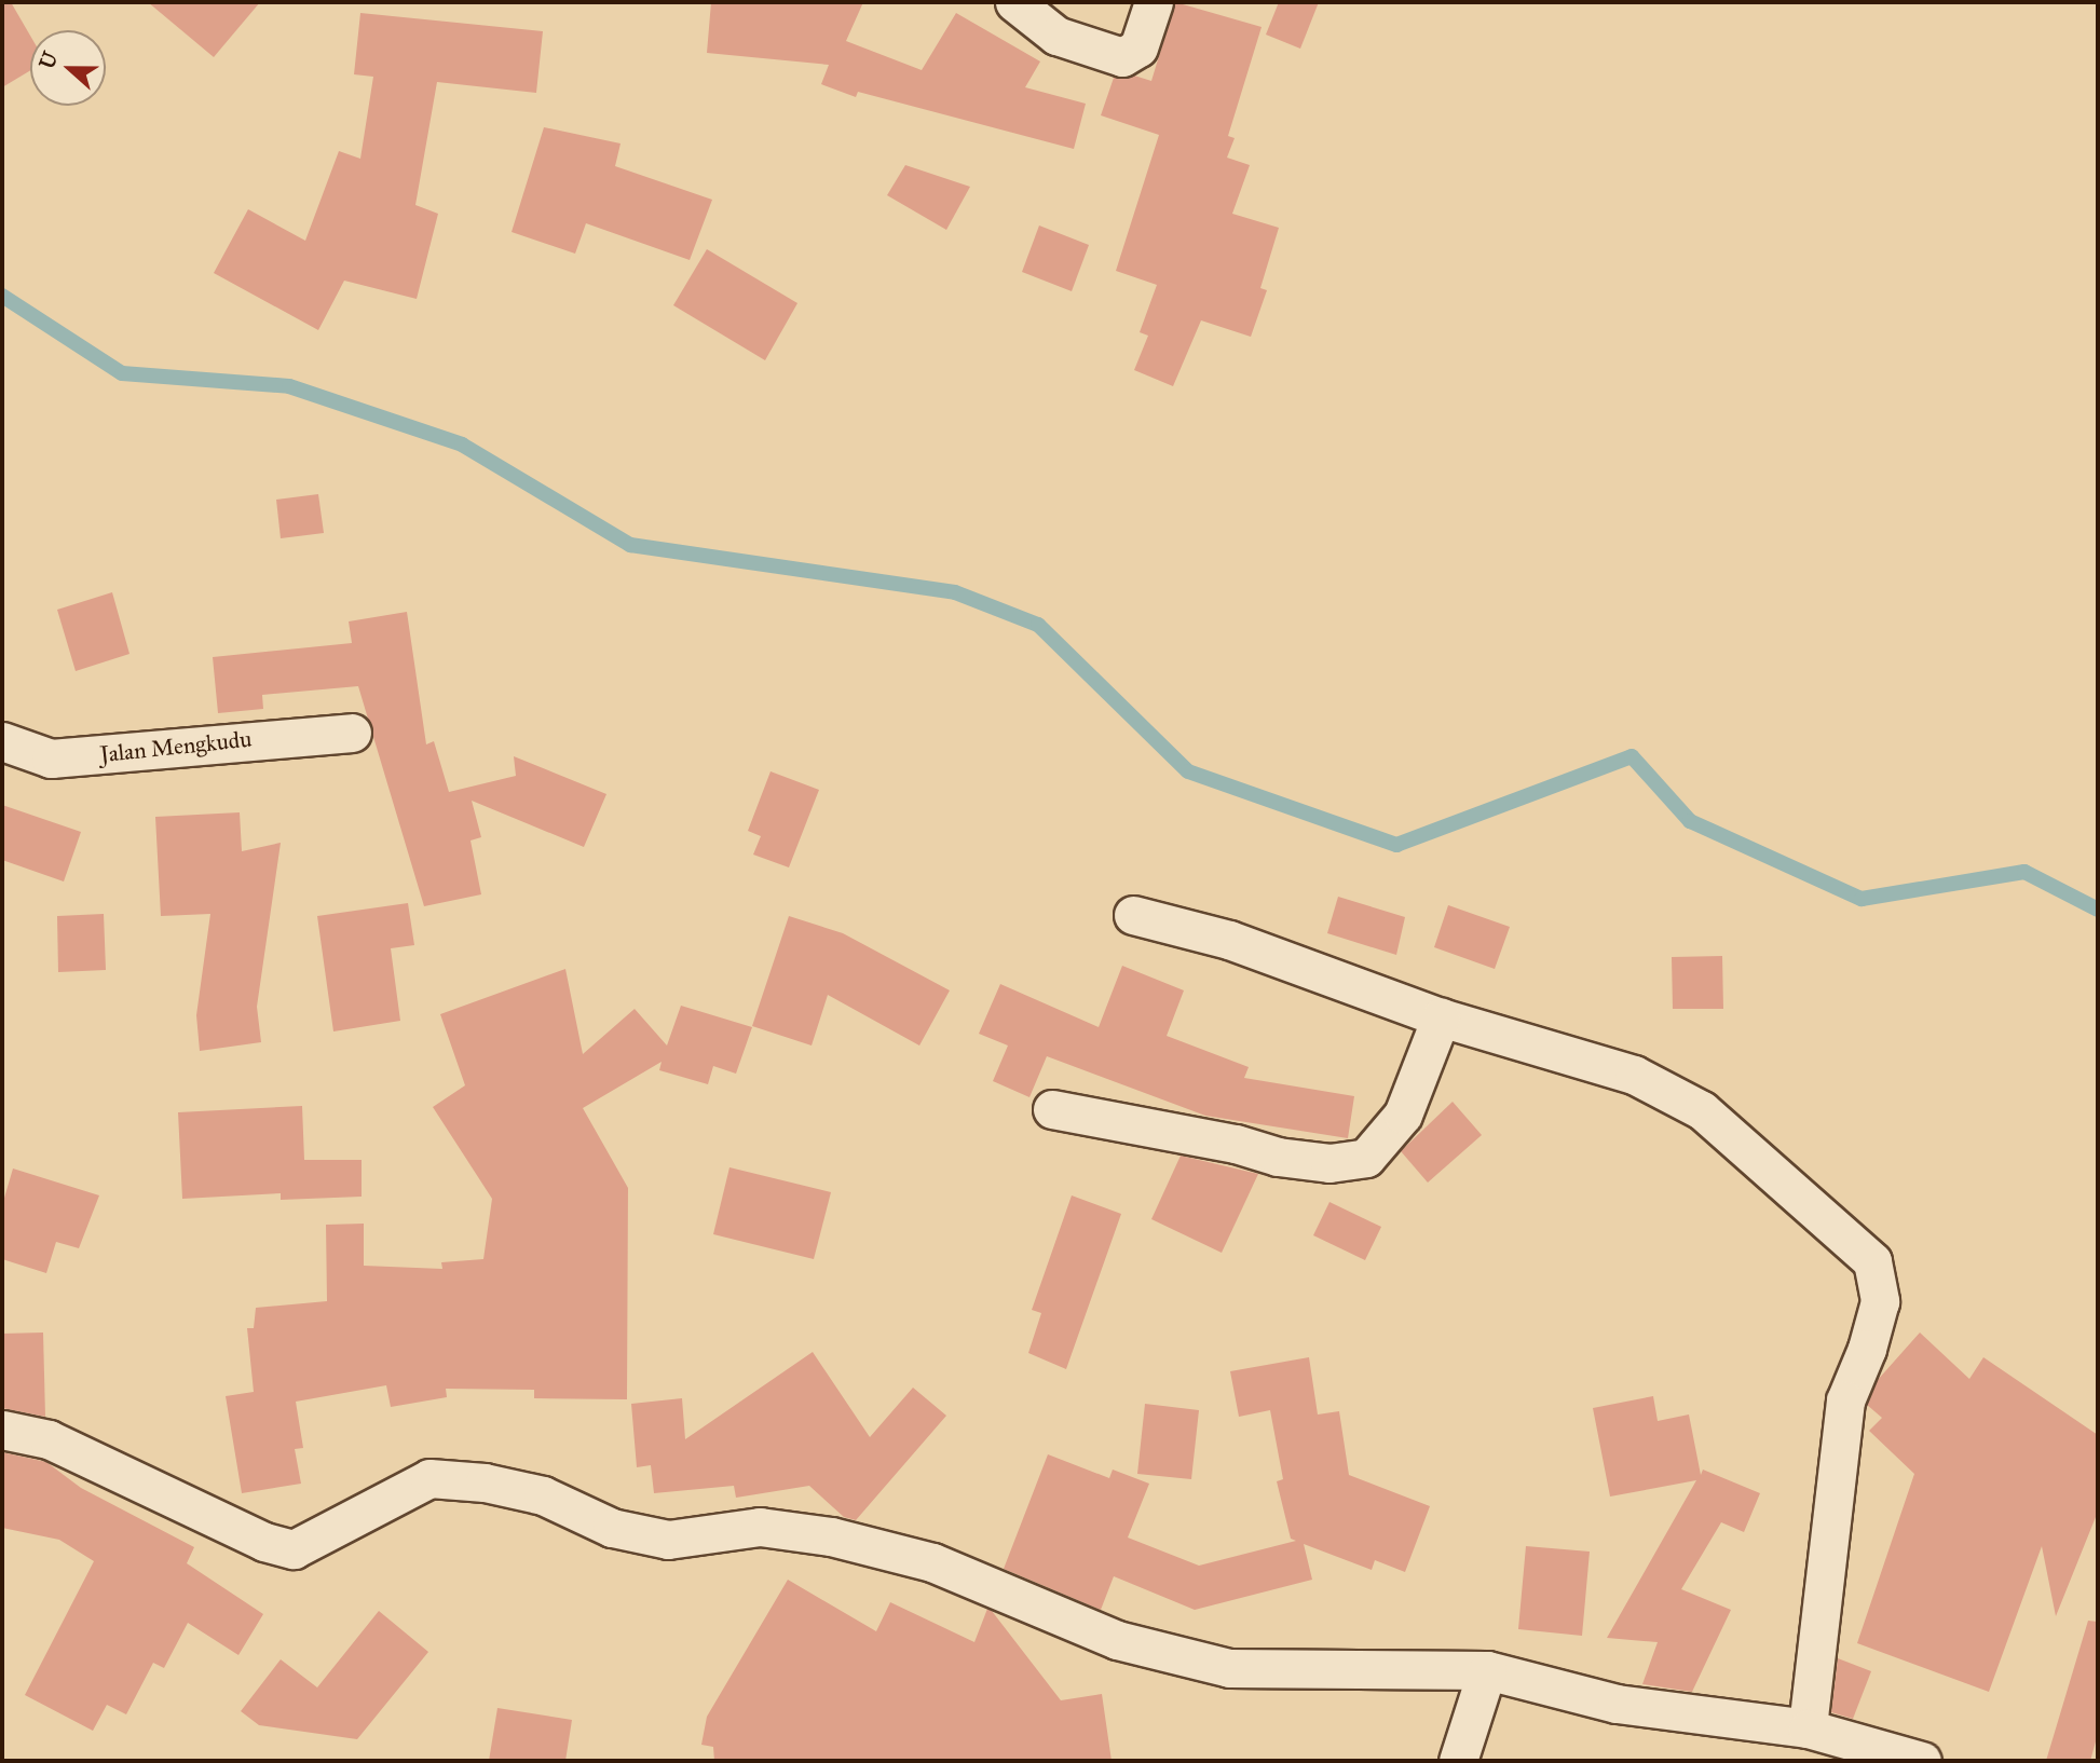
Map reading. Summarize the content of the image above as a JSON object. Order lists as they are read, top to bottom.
{
  "streets": {
    "street": ["Jalan Mengkudu"]
  },
  "north": "left"
}
